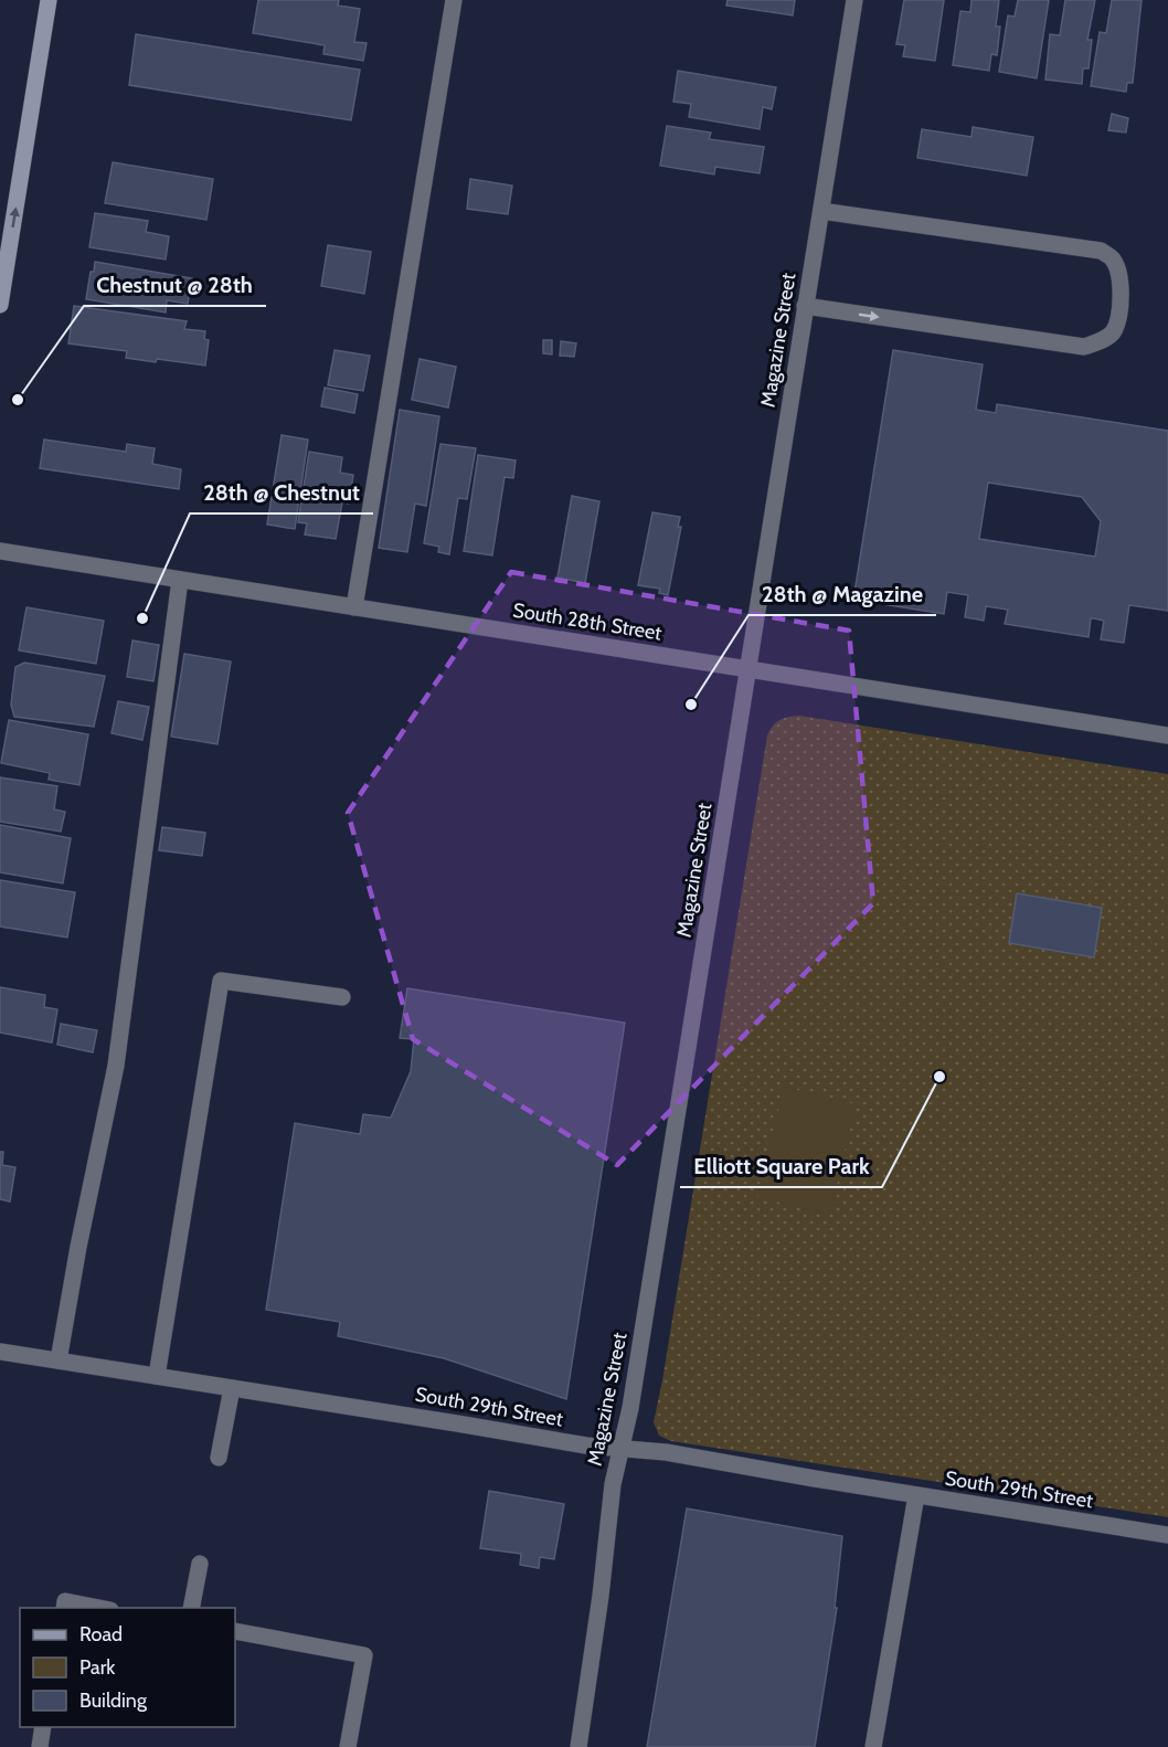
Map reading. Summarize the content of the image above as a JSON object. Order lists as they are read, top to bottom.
{
  "streets": {
    "street": ["Magazine Street", "South 28th Street", "South 29th Street"]
  },
  "crossings": [
    ["Magazine Street", "South 28th Street"],
    ["Magazine Street", "South 29th Street"]
  ],
  "places": [
    "Chestnut @ 28th",
    "28th @ Chestnut",
    "28th @ Magazine",
    "Elliott Square Park"
  ],
  "legend": ["Road", "Park", "Building"]
}
